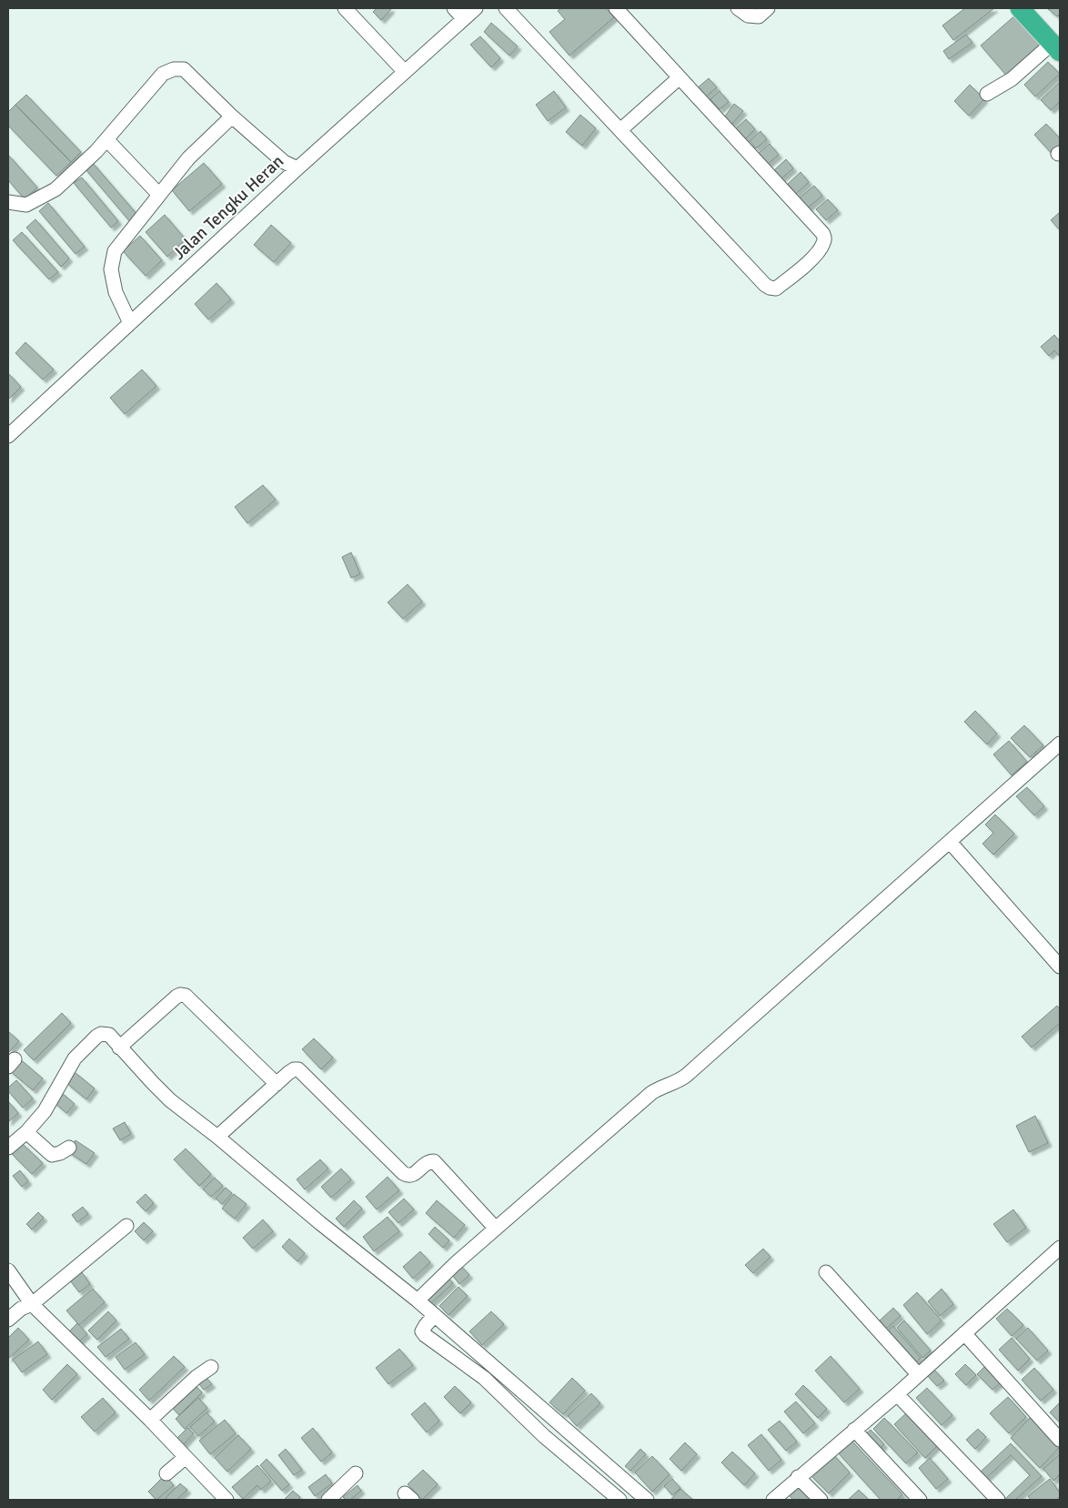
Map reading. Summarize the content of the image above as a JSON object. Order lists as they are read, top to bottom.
{
  "streets": {
    "street": ["Jalan Tengku Heran"]
  }
}
